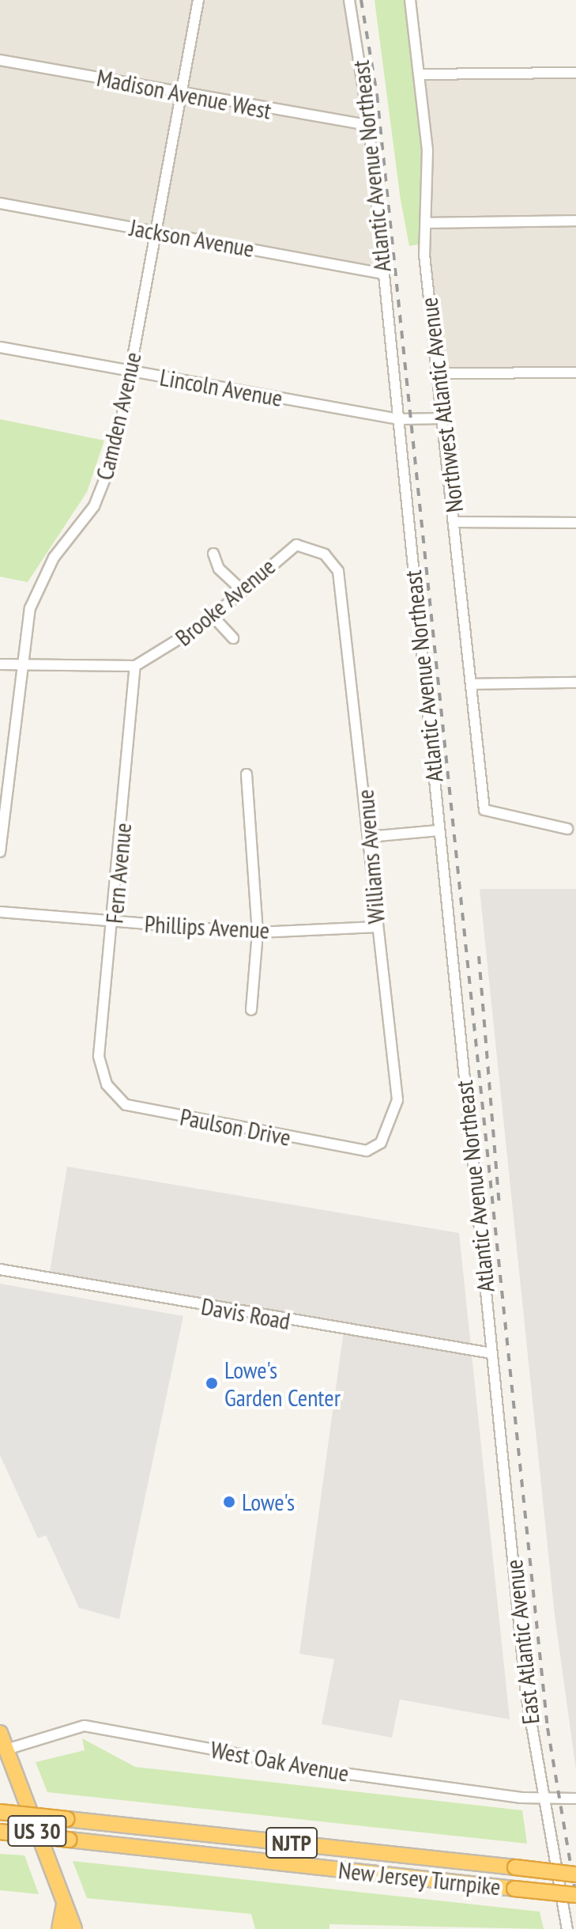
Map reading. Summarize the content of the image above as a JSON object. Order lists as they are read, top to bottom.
{
  "streets": {
    "highway": ["US 30", "NJTP", "New Jersey Turnpike"],
    "street": [
      "Madison Avenue West",
      "Atlantic Avenue Northeast",
      "Jackson Avenue",
      "Lincoln Avenue",
      "Northwest Atlantic Avenue",
      "Camden Avenue",
      "Brooke Avenue",
      "Williams Avenue",
      "Fern Avenue",
      "Phillips Avenue",
      "Paulson Drive",
      "Davis Road",
      "East Atlantic Avenue",
      "West Oak Avenue"
    ]
  },
  "crossings": [
    ["Madison Avenue West", "Atlantic Avenue Northeast"],
    ["Madison Avenue West", "Camden Avenue"],
    ["Atlantic Avenue Northeast", "Jackson Avenue"],
    ["Atlantic Avenue Northeast", "Lincoln Avenue"],
    ["Atlantic Avenue Northeast", "Davis Road"],
    ["Atlantic Avenue Northeast", "East Atlantic Avenue"],
    ["Jackson Avenue", "Camden Avenue"],
    ["Lincoln Avenue", "Northwest Atlantic Avenue"],
    ["Lincoln Avenue", "Camden Avenue"],
    ["Brooke Avenue", "Williams Avenue"],
    ["Brooke Avenue", "Fern Avenue"],
    ["Williams Avenue", "Phillips Avenue"],
    ["Williams Avenue", "Paulson Drive"],
    ["Fern Avenue", "Phillips Avenue"],
    ["Fern Avenue", "Paulson Drive"],
    ["Davis Road", "East Atlantic Avenue"],
    ["East Atlantic Avenue", "West Oak Avenue"],
    ["West Oak Avenue", "US 30"]
  ],
  "places": ["Lowe's Garden Center", "Lowe's"]
}
